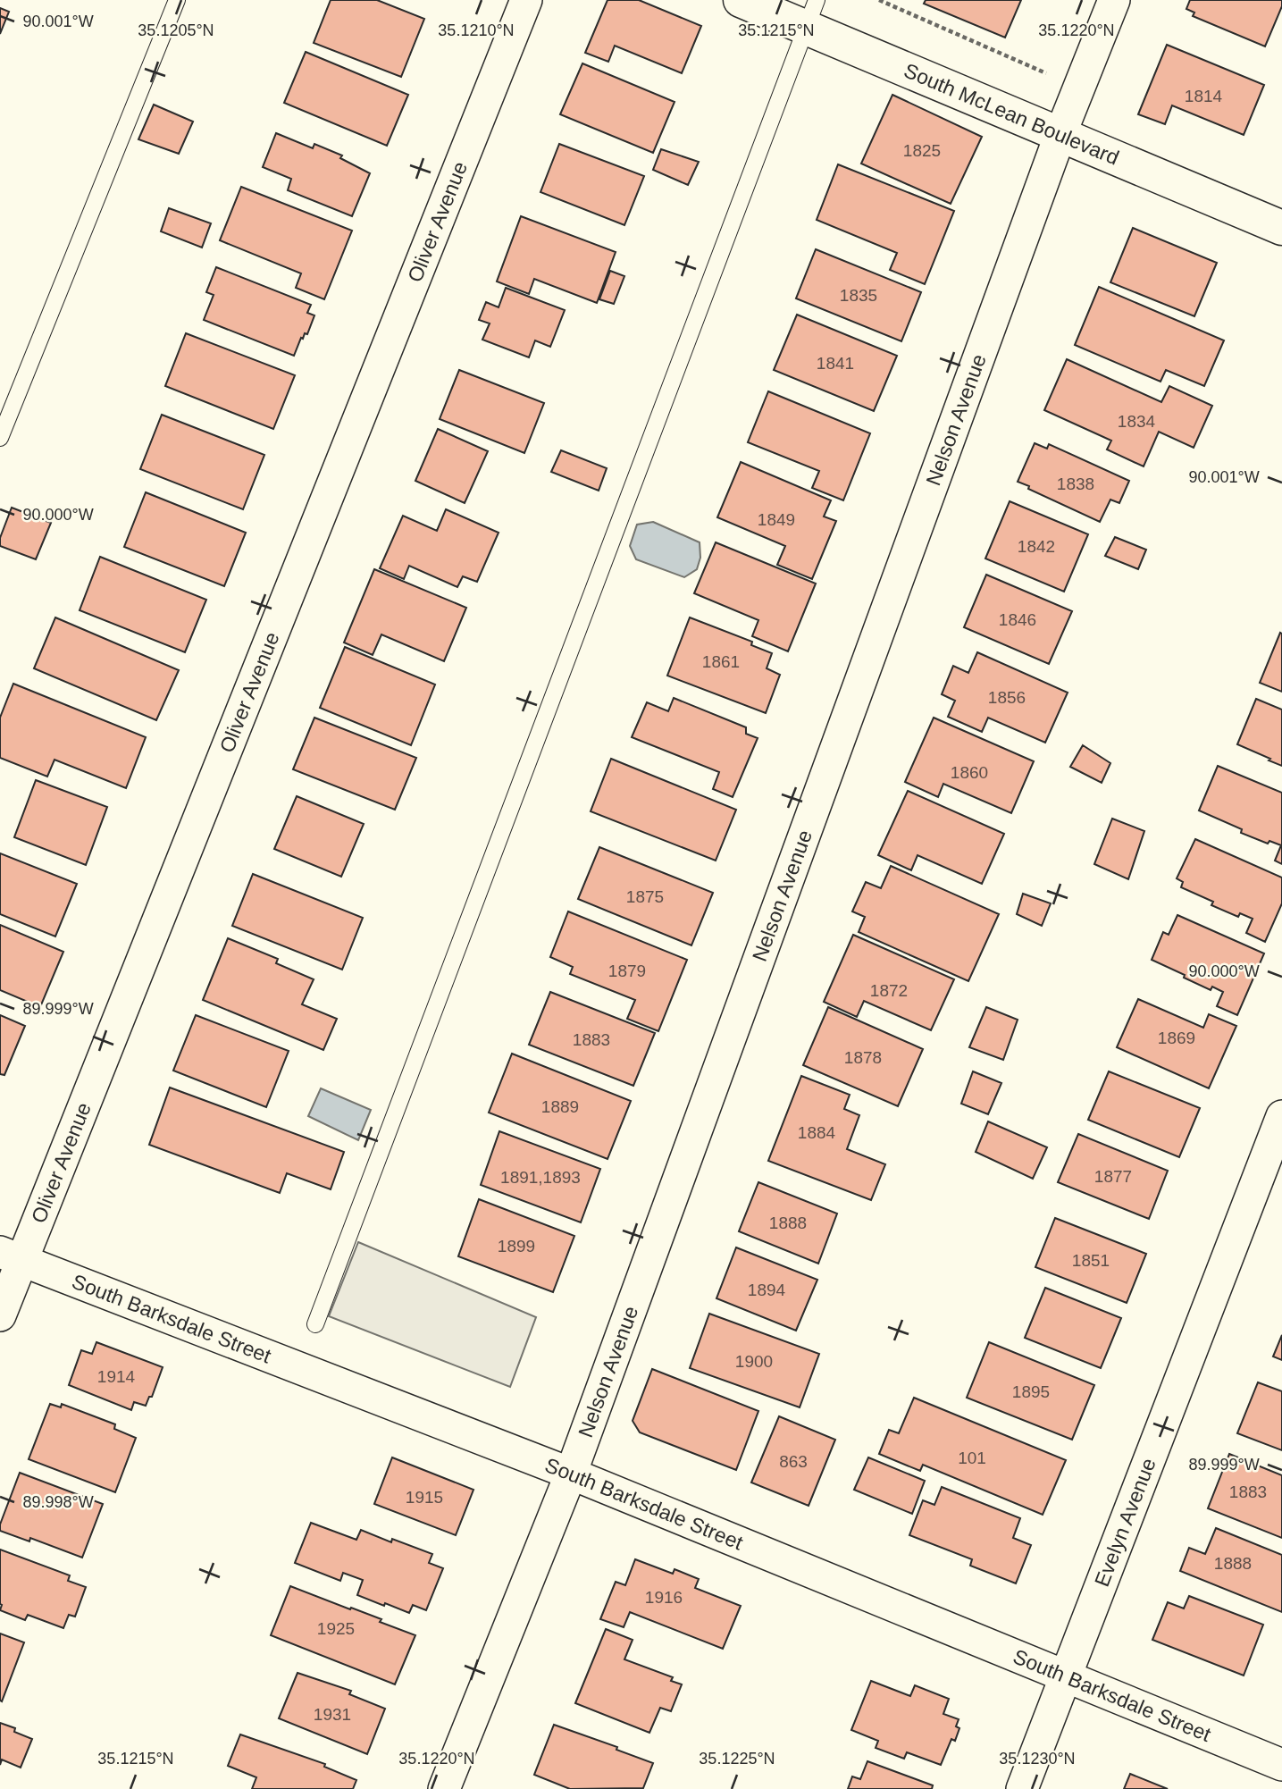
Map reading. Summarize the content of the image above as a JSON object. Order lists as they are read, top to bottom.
{
  "streets": {
    "main road": ["South McLean Boulevard"],
    "street": [
      "Oliver Avenue",
      "Nelson Avenue",
      "South Barksdale Street",
      "Evelyn Avenue"
    ]
  },
  "crossings": [
    ["South McLean Boulevard", "Nelson Avenue"],
    ["Oliver Avenue", "South Barksdale Street"],
    ["Nelson Avenue", "South Barksdale Street"],
    ["South Barksdale Street", "Evelyn Avenue"]
  ],
  "house_numbers": [
    "1814",
    "1825",
    "1835",
    "1841",
    "1834",
    "1838",
    "1849",
    "1842",
    "1846",
    "1861",
    "1856",
    "1860",
    "1875",
    "1879",
    "1872",
    "1869",
    "1883",
    "1878",
    "1889",
    "1884",
    "1877",
    "1891,1893",
    "1888",
    "1899",
    "1851",
    "1894",
    "1900",
    "1914",
    "1895",
    "101",
    "863",
    "1883",
    "1915",
    "1888",
    "1916",
    "1925",
    "1931"
  ],
  "coordinates": [
    "90.001°W",
    "35.1215°N",
    "35.1205°N",
    "35.1210°N",
    "35.1220°N",
    "90.000°W",
    "89.999°W",
    "89.998°W",
    "35.1225°N",
    "35.1230°N"
  ]
}
